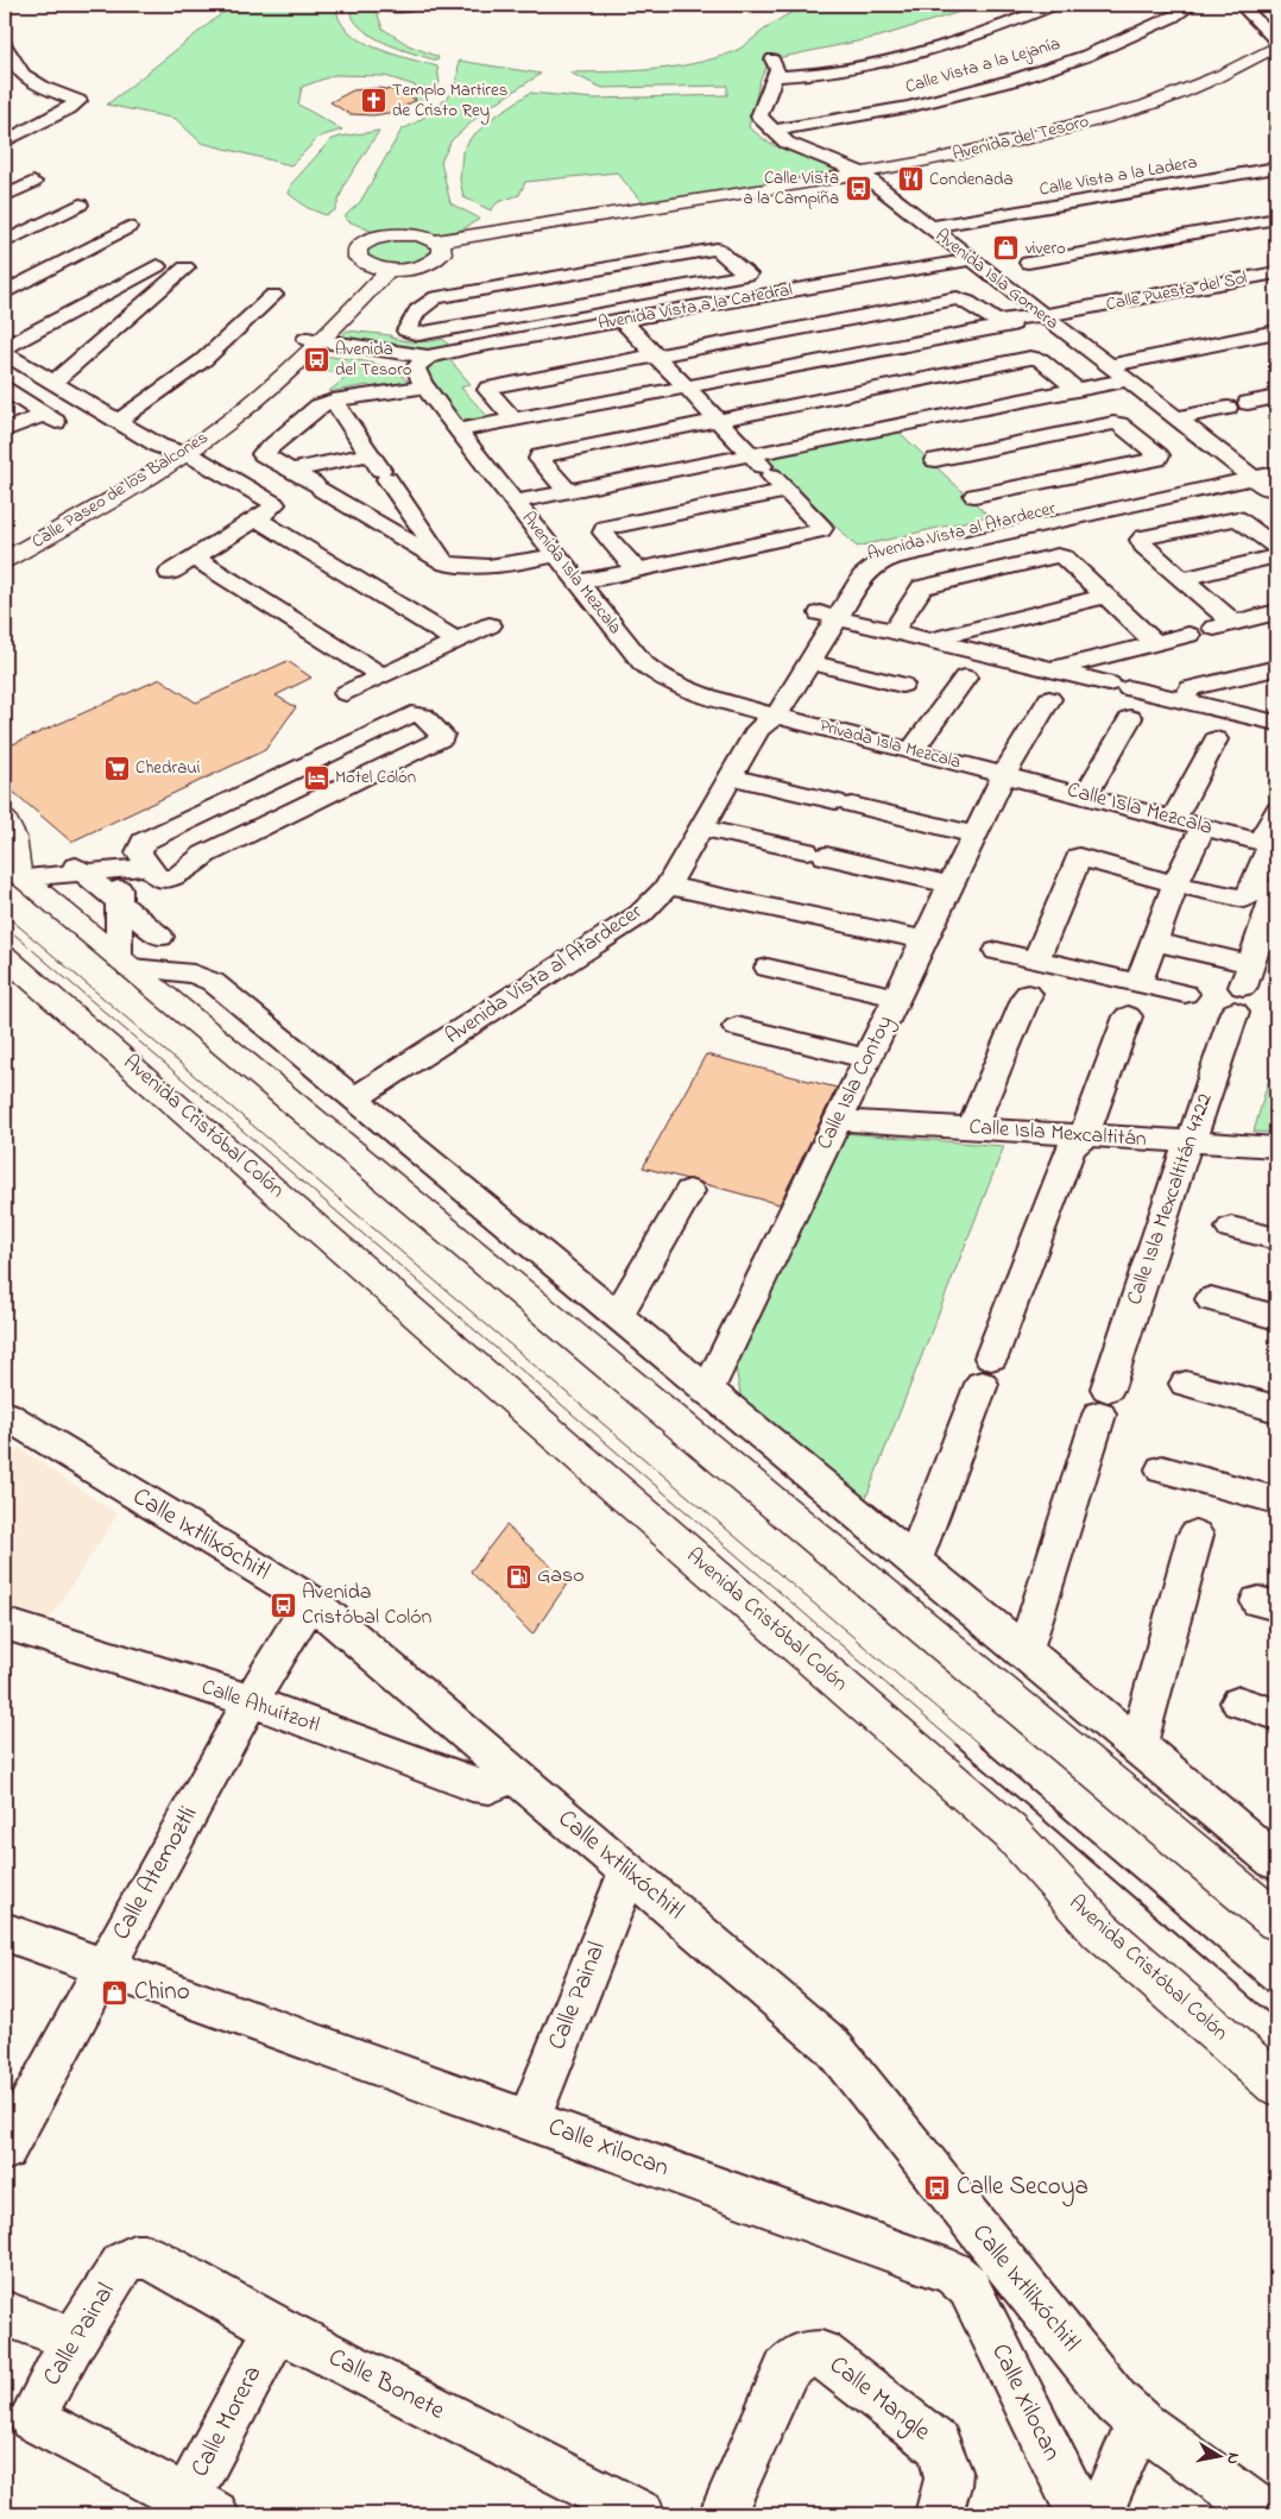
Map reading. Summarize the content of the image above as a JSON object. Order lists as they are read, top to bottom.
{
  "streets": {
    "main road": ["Avenida del Tesoro", "Calle Paseo de los Balcones", "Avenida Cristóbal Colón"],
    "street": [
      "Calle Vista a la Lejanía",
      "Calle Vista a la Ladera",
      "Avenida Isla Gomera",
      "Calle Puesta del Sol",
      "Avenida Vista a la Catedral",
      "Avenida Vista al Atardecer",
      "Avenida Isla Mezcala",
      "Privada Isla Mezcala",
      "Calle Isla Mezcala",
      "Calle Isla Contoy",
      "Calle Isla Mexcaltitán",
      "Calle Isla Mexcaltitán 4722",
      "Calle Ixtlilxóchitl",
      "Calle Ahuítzotl",
      "Calle Atemoztli",
      "Calle Painal",
      "Calle Xilocan",
      "Calle Bonete",
      "Calle Mangle",
      "Calle Morera"
    ]
  },
  "crossings": [
    ["Calle Vista a la Lejanía", "Avenida Isla Gomera"],
    ["Avenida del Tesoro", "Avenida Isla Gomera"],
    ["Calle Vista a la Ladera", "Avenida Isla Gomera"],
    ["Avenida Isla Gomera", "Calle Puesta del Sol"],
    ["Avenida Isla Gomera", "Avenida Vista a la Catedral"],
    ["Avenida Isla Gomera", "Avenida Vista al Atardecer"],
    ["Avenida Vista a la Catedral", "Avenida Isla Mezcala"],
    ["Avenida Vista al Atardecer", "Avenida Isla Mezcala"],
    ["Avenida Vista al Atardecer", "Privada Isla Mezcala"],
    ["Avenida Isla Mezcala", "Privada Isla Mezcala"],
    ["Privada Isla Mezcala", "Calle Isla Mezcala"],
    ["Privada Isla Mezcala", "Calle Isla Contoy"],
    ["Calle Isla Mezcala", "Calle Isla Contoy"],
    ["Calle Isla Contoy", "Calle Isla Mexcaltitán"],
    ["Calle Isla Mexcaltitán", "Calle Isla Mexcaltitán 4722"],
    ["Calle Ixtlilxóchitl", "Calle Ahuítzotl"],
    ["Calle Ixtlilxóchitl", "Calle Atemoztli"],
    ["Calle Ixtlilxóchitl", "Calle Painal"],
    ["Calle Ahuítzotl", "Calle Atemoztli"],
    ["Calle Atemoztli", "Calle Xilocan"],
    ["Calle Painal", "Calle Xilocan"],
    ["Calle Painal", "Calle Bonete"],
    ["Calle Painal", "Calle Morera"],
    ["Calle Bonete", "Calle Morera"]
  ],
  "places": {
    "church": ["Templo Martires de Cristo Rey"],
    "restaurant": ["Condenada"],
    "bus stop": [
      "Calle Vista a la Campiña",
      "Avenida del Tesoro",
      "Avenida Cristóbal Colón",
      "Calle Secoya"
    ],
    "shop": ["vivero", "Chino"],
    "supermarket": ["Chedraui"],
    "hotel": ["Motel Colón"],
    "fuel station": ["Gaso"]
  },
  "north": "right"
}
